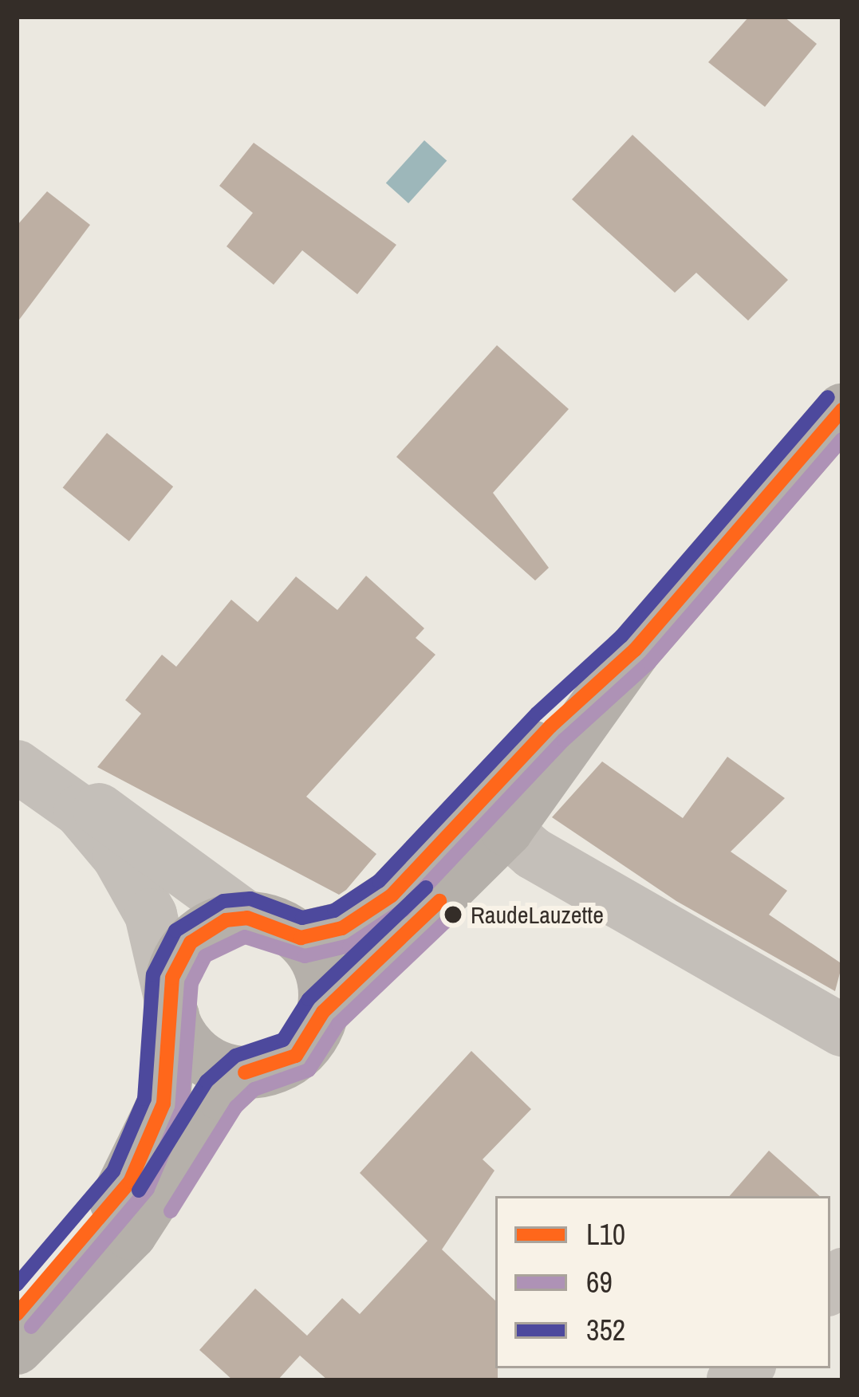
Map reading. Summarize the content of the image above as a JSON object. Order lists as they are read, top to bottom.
{
  "places": ["RaudeLauzette"],
  "lines": ["transit line 352", "transit line L10", "transit line 69"],
  "legend": ["L10", "69", "352"]
}
